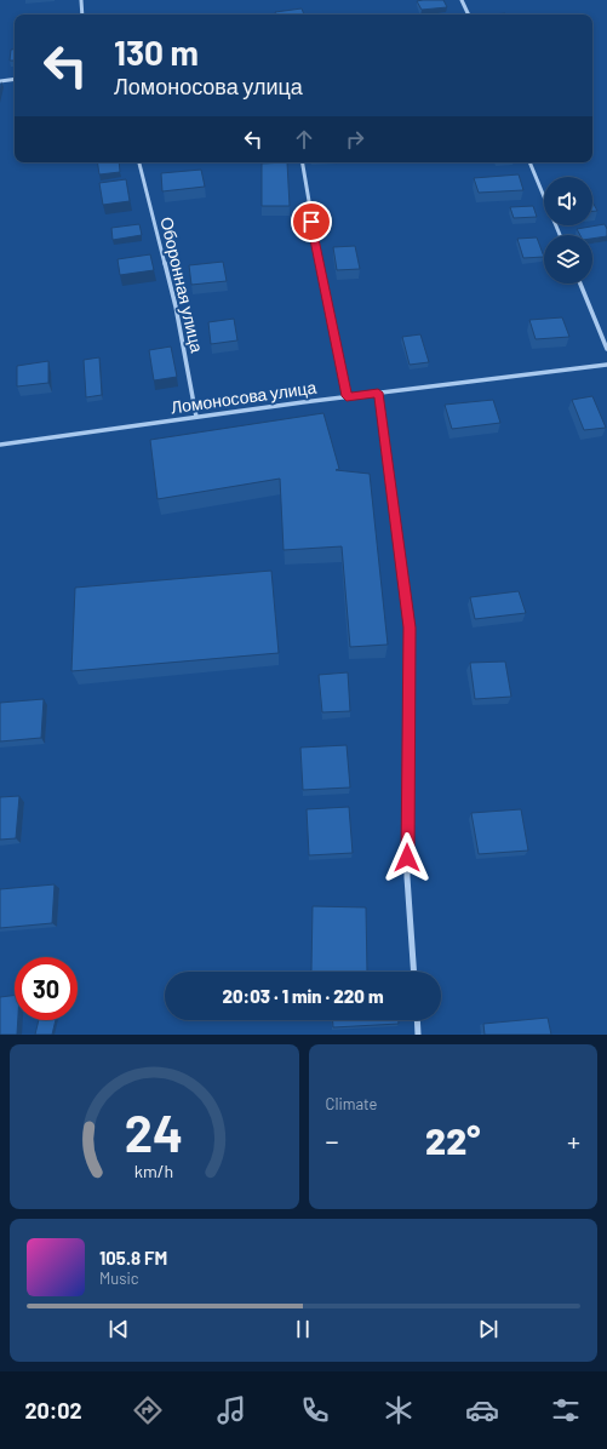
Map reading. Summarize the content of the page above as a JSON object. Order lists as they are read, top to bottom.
{
  "streets": {
    "street": ["Оборонная улица", "Ломоносова улица"]
  },
  "crossings": [
    ["Оборонная улица", "Ломоносова улица"]
  ],
  "page": {
    "turn": ["130 m", "Ломоносова улица"],
    "limit": "30",
    "trip": "20:03 · 1 min · 220 m",
    "tile": "Climate",
    "heat": ["−", "22°", "+"],
    "song": ["105.8 FM", "Music"],
    "tabs": "20:02",
    "gauge": ["24", "km/h"]
  }
}
